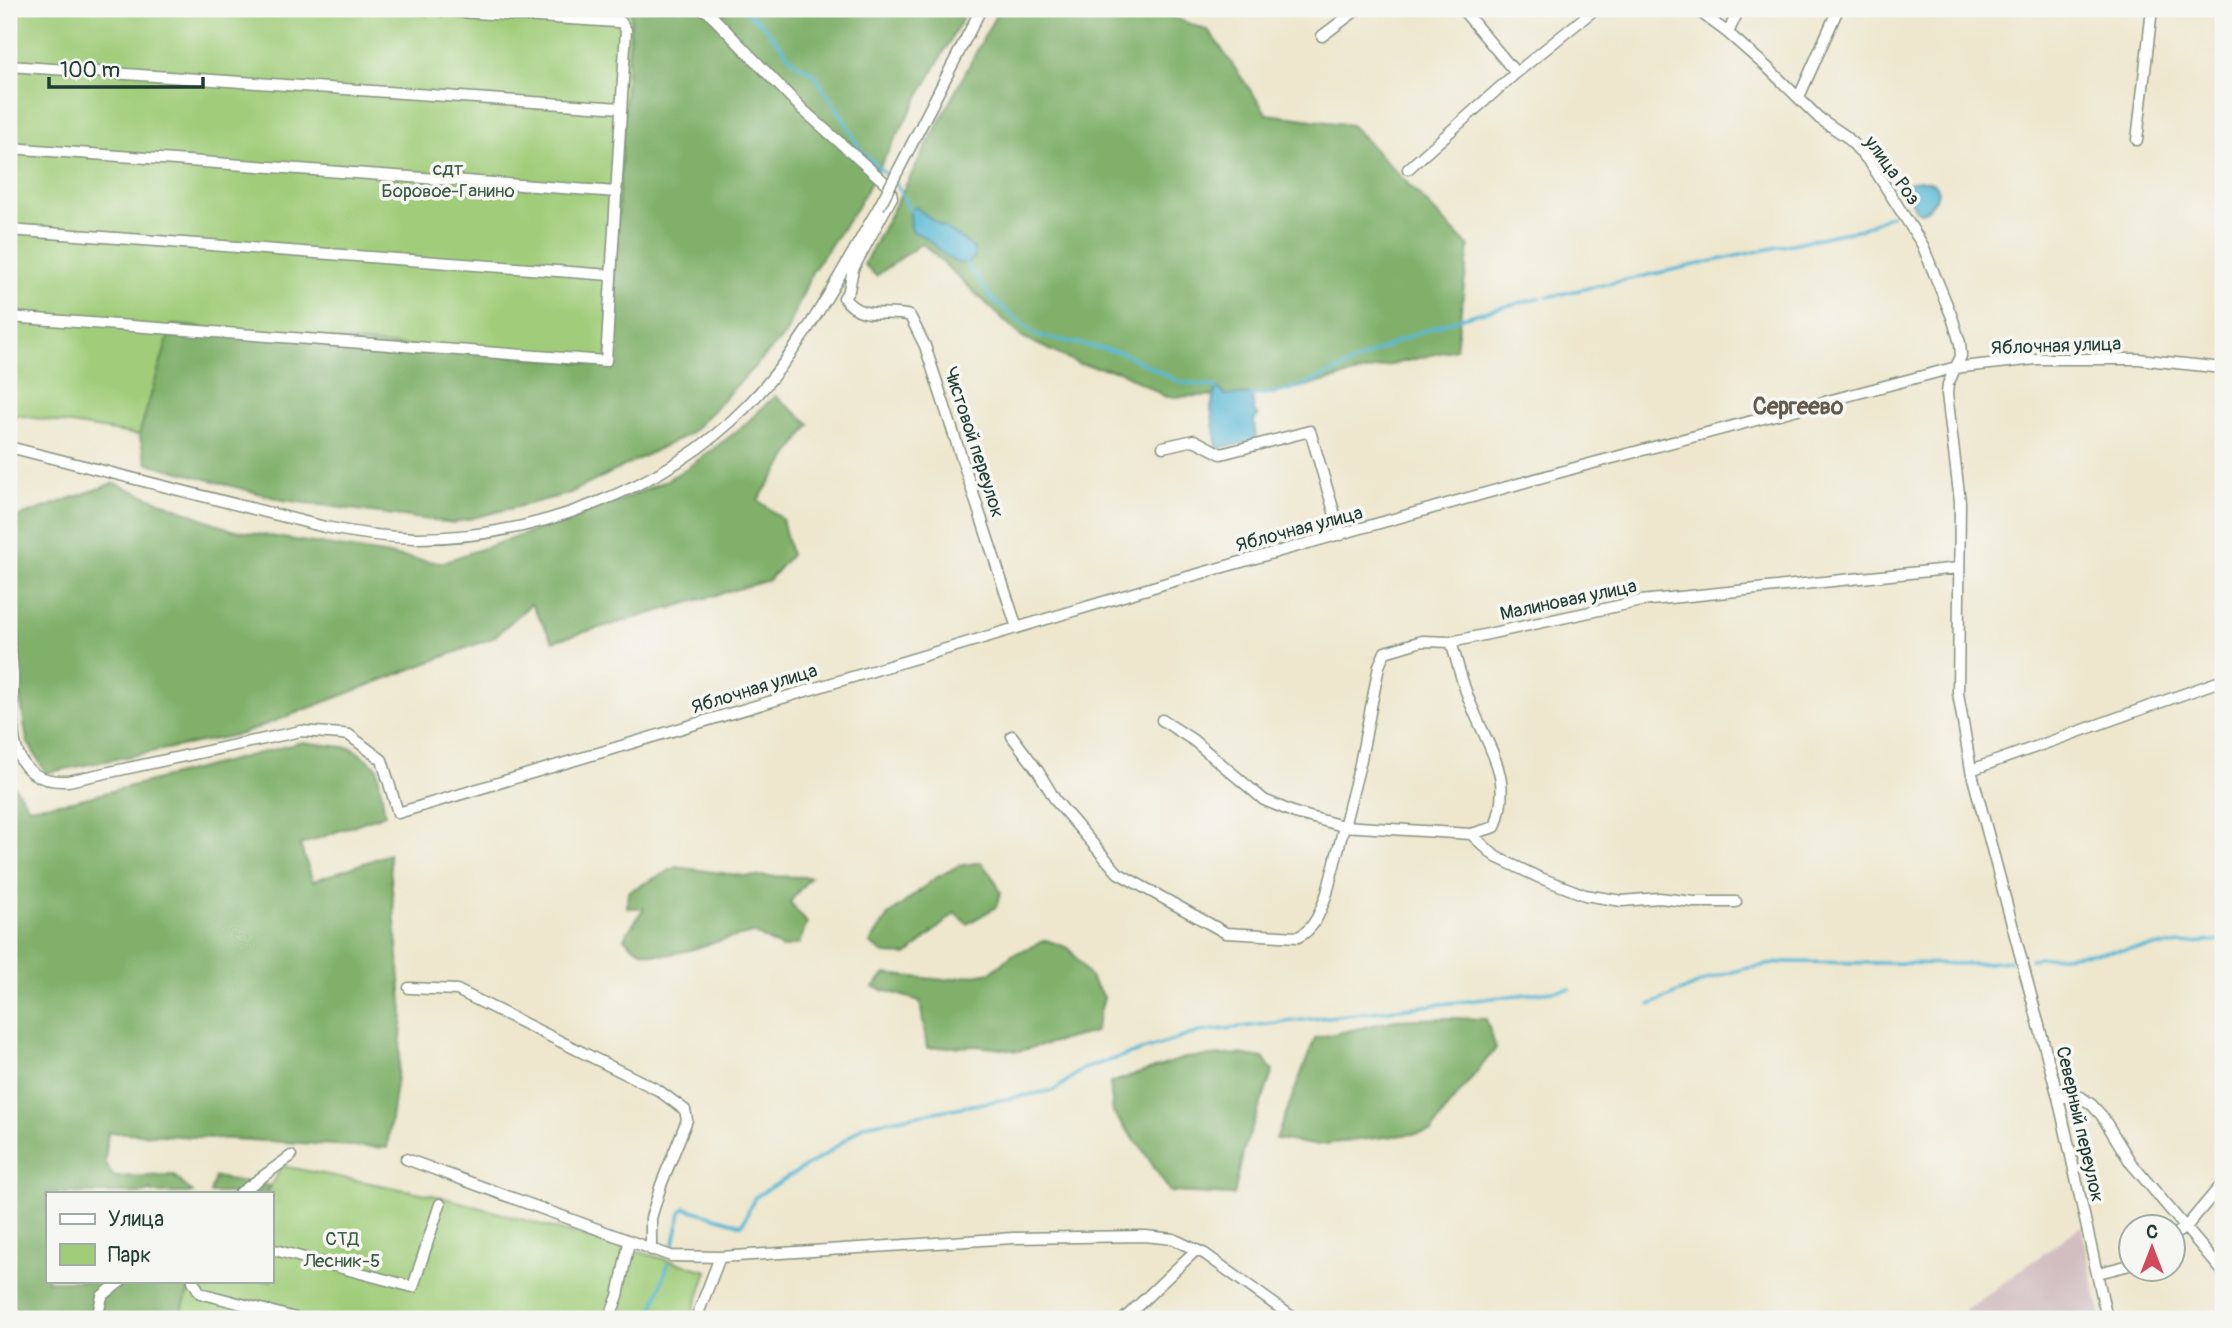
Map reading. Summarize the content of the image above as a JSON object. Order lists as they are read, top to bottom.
{
  "streets": {
    "street": [
      "улица Роз",
      "Яблочная улица",
      "Чистовой переулок",
      "Малиновая улица",
      "Северный переулок"
    ]
  },
  "crossings": [
    ["улица Роз", "Яблочная улица"],
    ["улица Роз", "Малиновая улица"],
    ["улица Роз", "Северный переулок"],
    ["Яблочная улица", "Чистовой переулок"]
  ],
  "districts": ["Сергеево"],
  "parks": ["сдт Боровое-Ганино", "СТД Лесник-5"],
  "legend": ["Улица", "Парк"],
  "scale_bar": "100 m",
  "north": "top"
}
